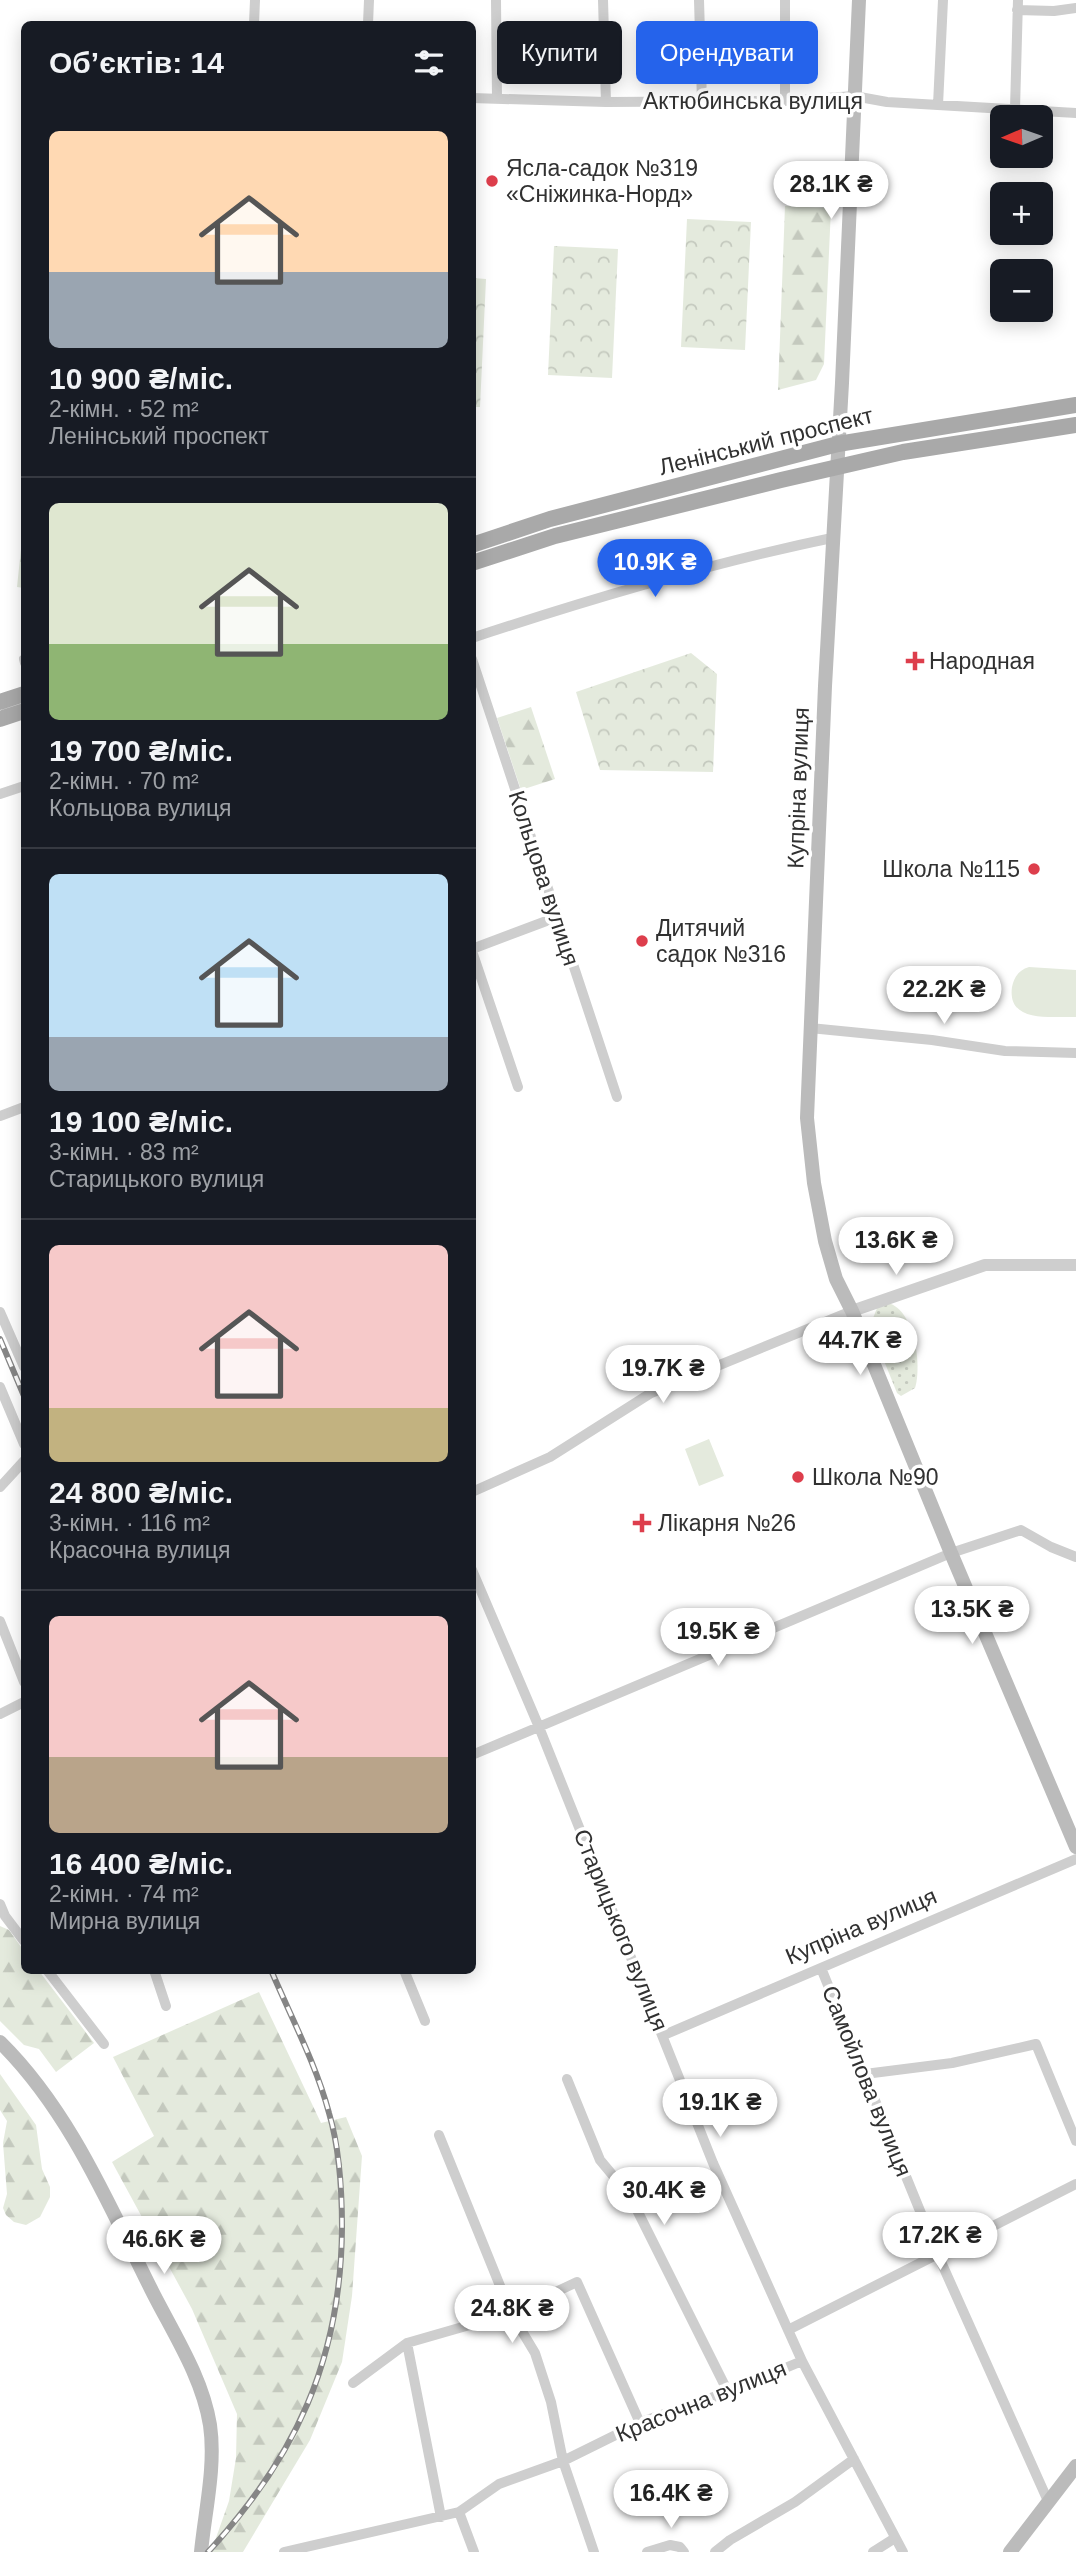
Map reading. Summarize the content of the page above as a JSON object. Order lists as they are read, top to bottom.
{
  "streets": {
    "main road": ["Ленінський проспект", "Купріна вулиця"],
    "street": [
      "Актюбинська вулиця",
      "Кольцова вулиця",
      "Старицького вулиця",
      "Самойлова вулиця",
      "Красочна вулиця"
    ]
  },
  "crossings": [
    ["Актюбинська вулиця", "Купріна вулиця"],
    ["Ленінський проспект", "Купріна вулиця"],
    ["Купріна вулиця", "Старицького вулиця"],
    ["Купріна вулиця", "Самойлова вулиця"],
    ["Старицького вулиця", "Красочна вулиця"],
    ["Самойлова вулиця", "Красочна вулиця"]
  ],
  "places": {
    "other": [
      "Ясла-садок №319 «Сніжинка-Норд»",
      "Школа №115",
      "Дитячий садок №316",
      "Школа №90"
    ],
    "health": ["Народная", "Лікарня №26"]
  },
  "north": "left",
  "page": {
    "chip": ["Купити", "Орендувати"],
    "heading": "Об’єктів: 14",
    "map_buttons": ["+", "−"],
    "list": [
      {
        "name": "10 900 ₴/міс.",
        "note": "2-кімн. · 52 m² · Ленінський проспект"
      },
      {
        "name": "19 700 ₴/міс.",
        "note": "2-кімн. · 70 m² · Кольцова вулиця"
      },
      {
        "name": "19 100 ₴/міс.",
        "note": "3-кімн. · 83 m² · Старицького вулиця"
      },
      {
        "name": "24 800 ₴/міс.",
        "note": "3-кімн. · 116 m² · Красочна вулиця"
      },
      {
        "name": "16 400 ₴/міс.",
        "note": "2-кімн. · 74 m² · Мирна вулиця"
      }
    ],
    "price": [
      "28.1K ₴",
      "10.9K ₴",
      "22.2K ₴",
      "13.6K ₴",
      "44.7K ₴",
      "19.7K ₴",
      "13.5K ₴",
      "19.5K ₴",
      "19.1K ₴",
      "30.4K ₴",
      "17.2K ₴",
      "46.6K ₴",
      "24.8K ₴",
      "16.4K ₴"
    ]
  }
}
